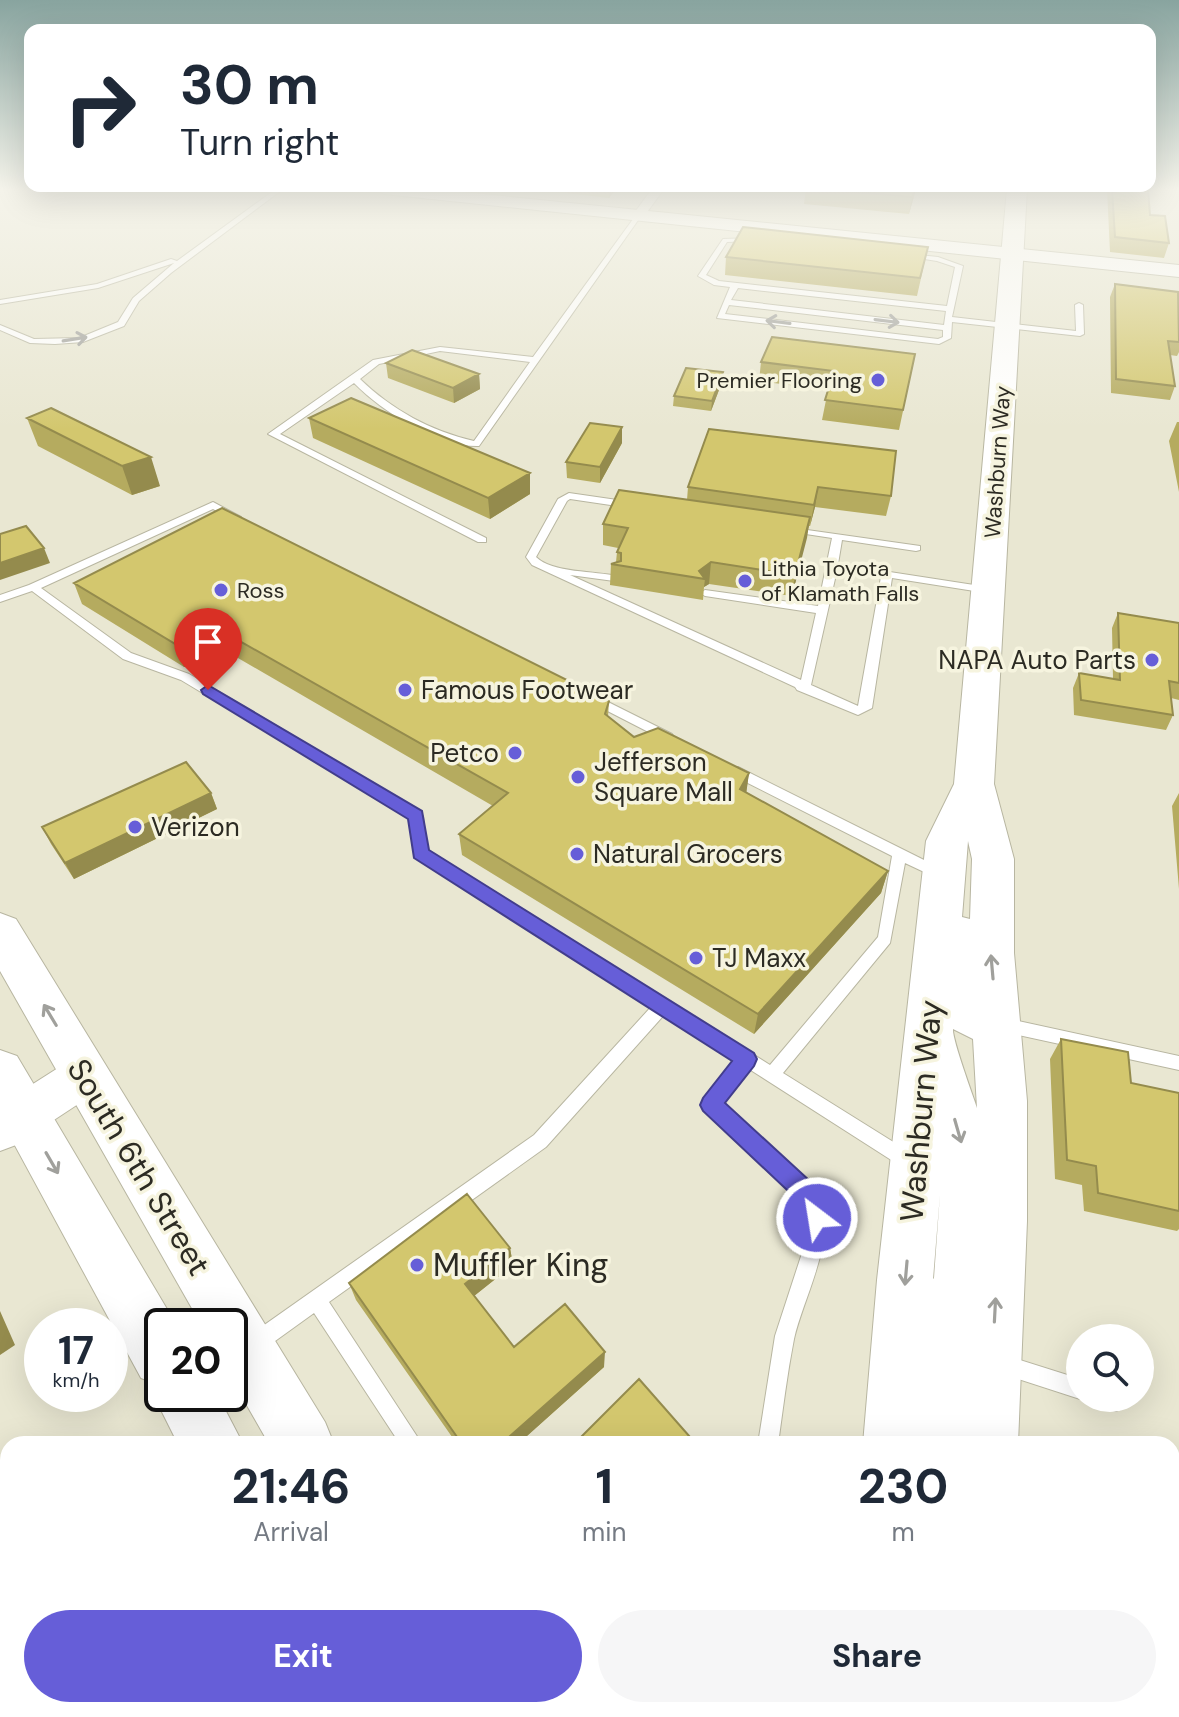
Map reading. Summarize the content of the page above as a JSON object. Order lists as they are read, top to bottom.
{
  "streets": {
    "main road": ["Washburn Way", "South 6th Street"]
  },
  "places": [
    "Premier Flooring",
    "Lithia Toyota of Klamath Falls",
    "Ross",
    "NAPA Auto Parts",
    "Famous Footwear",
    "Petco",
    "Jefferson Square Mall",
    "Verizon",
    "Natural Grocers",
    "TJ Maxx",
    "Muffler King"
  ],
  "page": {
    "turn": ["30 m", "Turn right"],
    "speed": "17 km/h",
    "limit": "20",
    "eta": [
      "21:46",
      "Arrival",
      "1",
      "min",
      "230",
      "m"
    ],
    "buttons": ["Exit", "Share"]
  }
}
